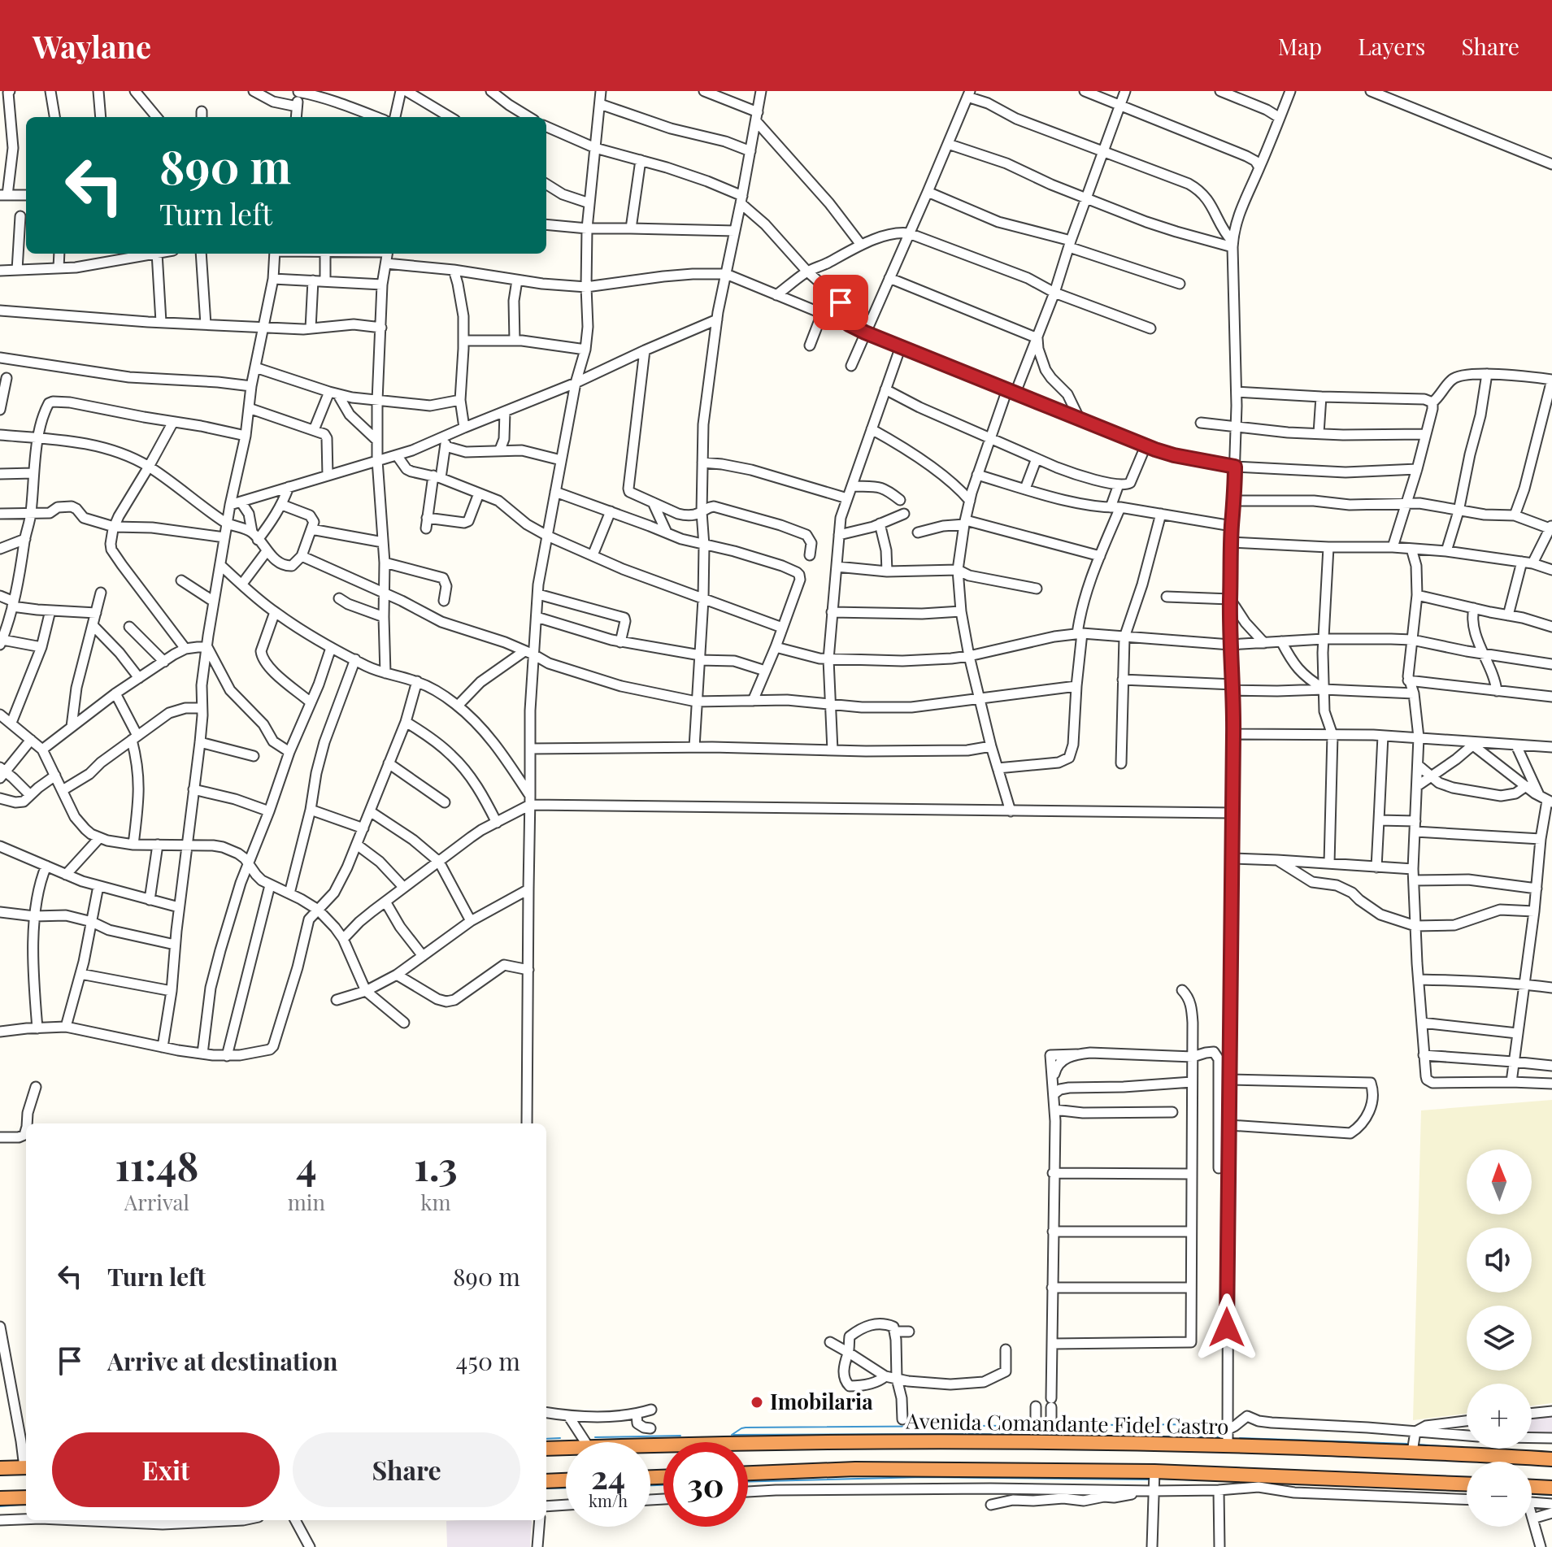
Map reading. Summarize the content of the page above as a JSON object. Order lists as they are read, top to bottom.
{
  "streets": {
    "highway": ["Avenida Comandante Fidel Castro"]
  },
  "places": ["Imobilaria"],
  "north": "top",
  "page": {
    "header": "Waylane",
    "nav": ["Map", "Layers", "Share"],
    "turn": ["890 m", "Turn left"],
    "eta": [
      "11:48",
      "Arrival",
      "4",
      "min",
      "1.3",
      "km"
    ],
    "map_buttons": ["+", "−"],
    "list": [
      {
        "name": "Turn left",
        "value": "890 m"
      },
      {
        "name": "Arrive at destination",
        "value": "450 m"
      }
    ],
    "buttons": ["Exit", "Share"],
    "speed": "24 km/h",
    "limit": "30"
  }
}
